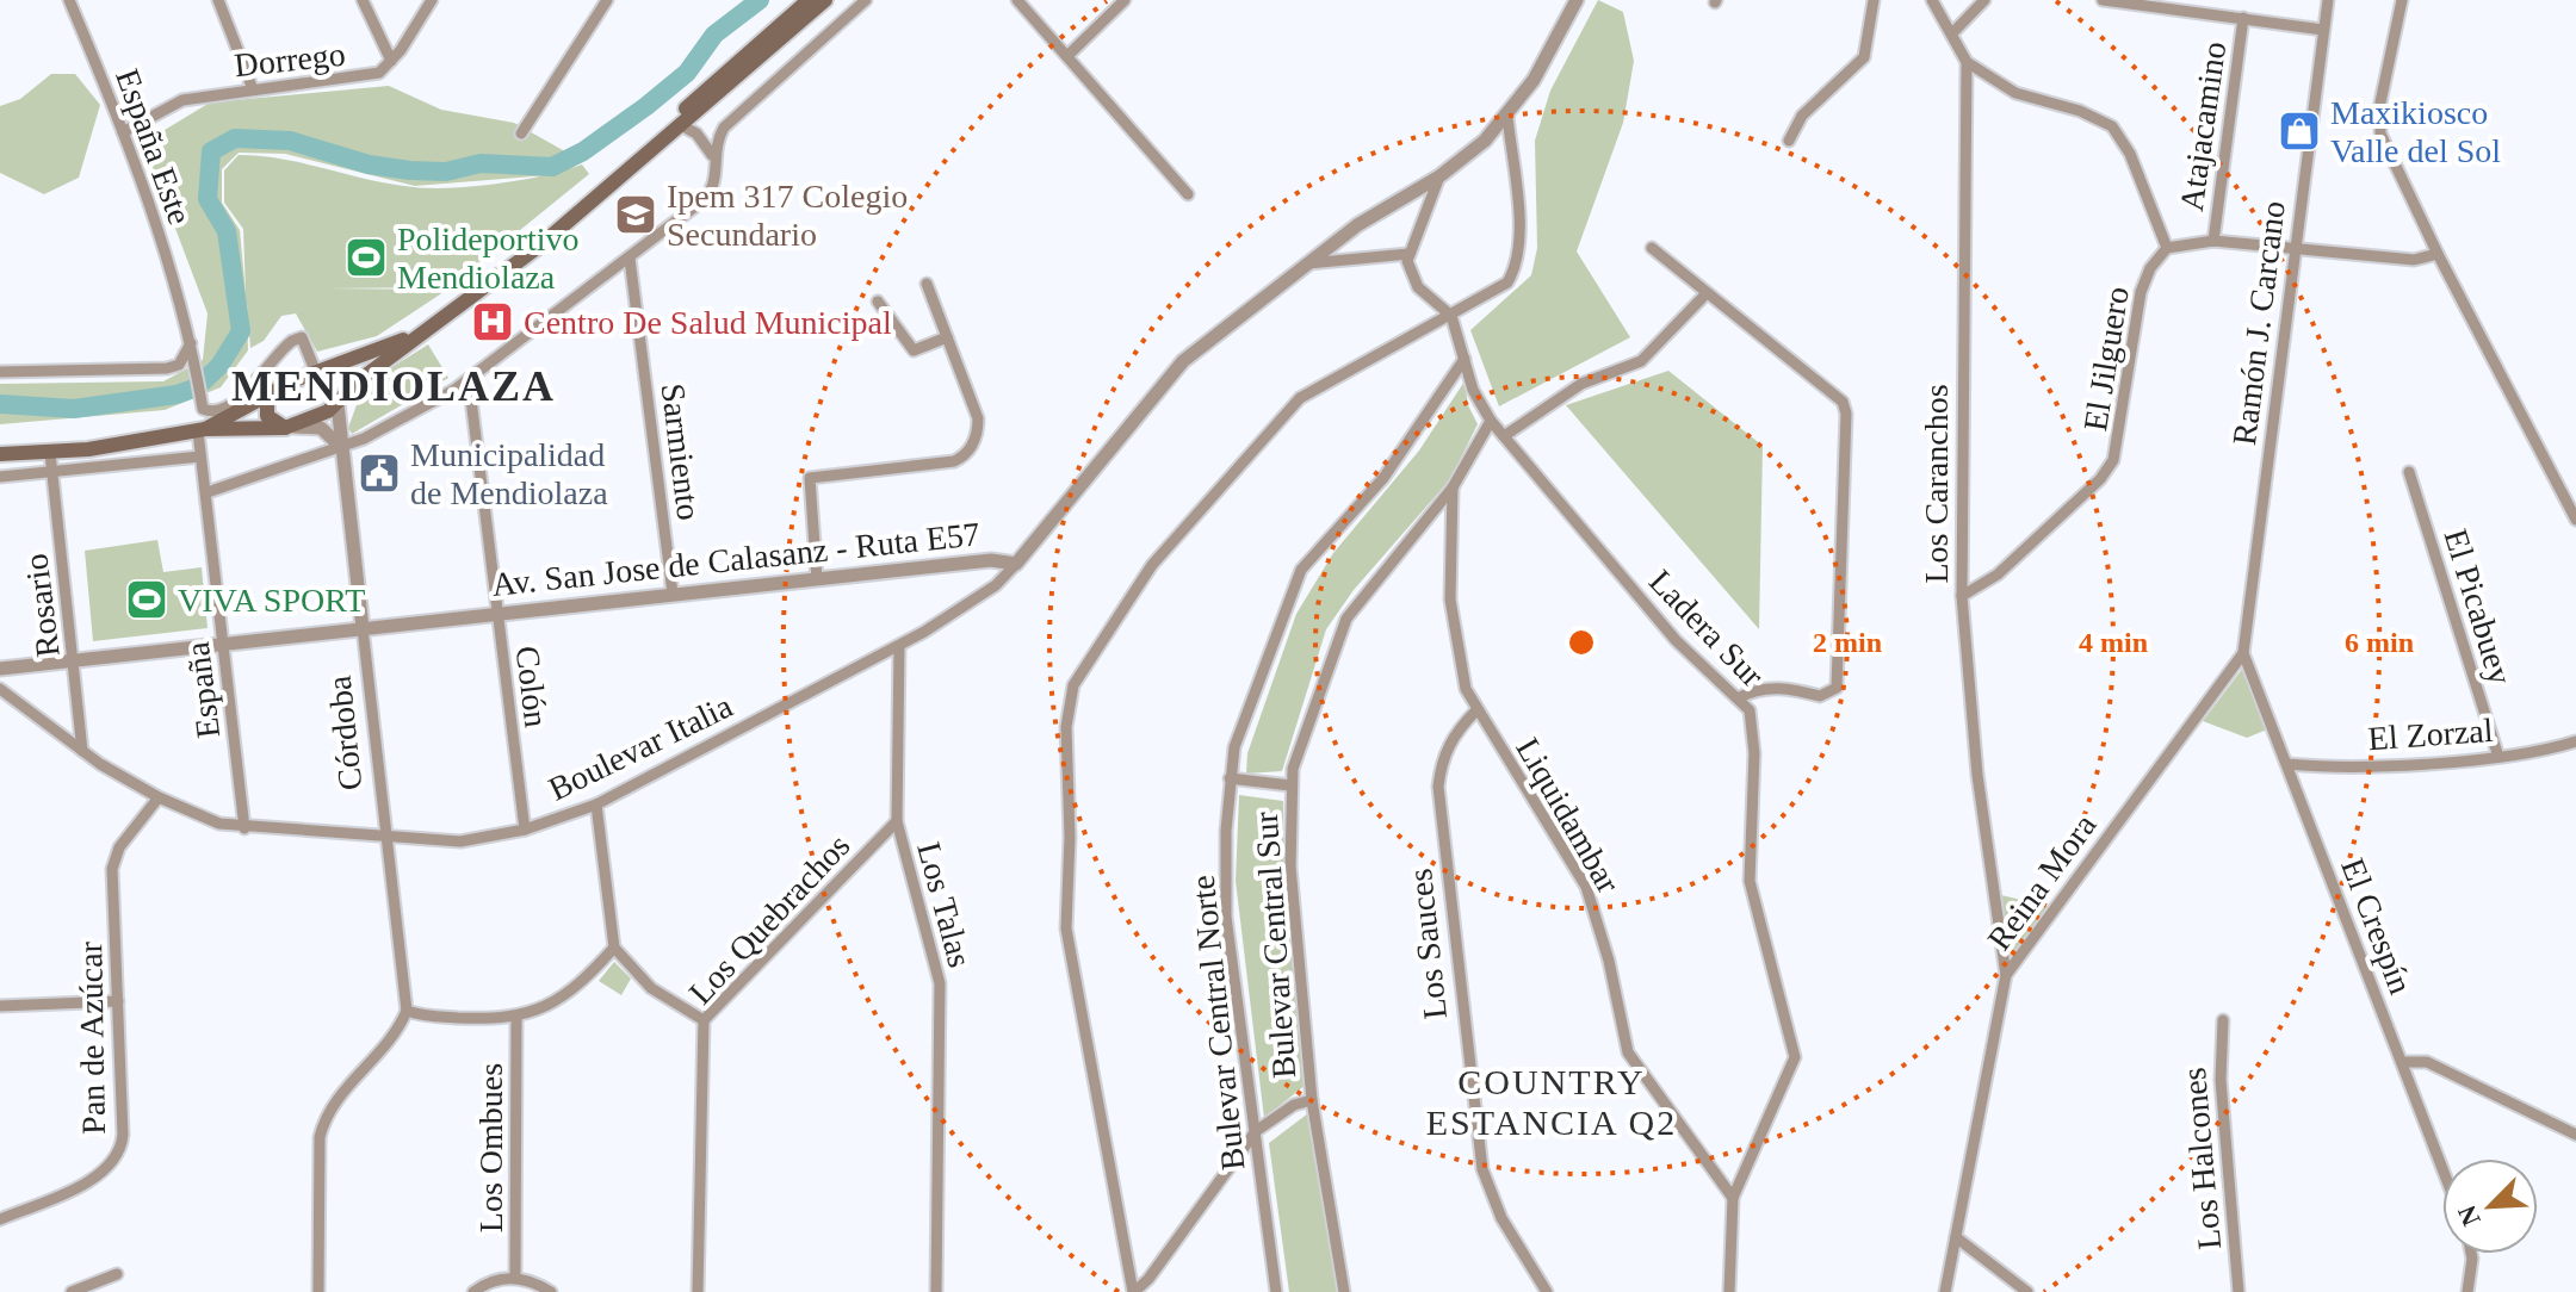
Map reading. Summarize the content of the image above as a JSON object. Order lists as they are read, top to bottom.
{
  "streets": {
    "street": [
      "Dorrego",
      "Atajacamino",
      "España Este",
      "Ramón J. Carcano",
      "El Jilguero",
      "Sarmiento",
      "Los Caranchos",
      "Av. San Jose de Calasanz - Ruta E57",
      "Rosario",
      "El Picabuey",
      "Ladera Sur",
      "Colón",
      "España",
      "Córdoba",
      "El Zorzal",
      "Boulevar Italia",
      "Liquidambar",
      "Reina Mora",
      "Los Talas",
      "Los Quebrachos",
      "El Crespín",
      "Los Sauces",
      "Bulevar Central Sur",
      "Bulevar Central Norte",
      "Pan de Azúcar",
      "Los Ombues",
      "Los Halcones"
    ]
  },
  "crossings": [
    ["Dorrego", "España Este"],
    ["Ramón J. Carcano", "Reina Mora"],
    ["Ramón J. Carcano", "El Crespín"],
    ["El Jilguero", "Los Caranchos"],
    ["Sarmiento", "Av. San Jose de Calasanz - Ruta E57"],
    ["Los Caranchos", "Reina Mora"],
    ["Av. San Jose de Calasanz - Ruta E57", "Rosario"],
    ["Av. San Jose de Calasanz - Ruta E57", "Colón"],
    ["Av. San Jose de Calasanz - Ruta E57", "España"],
    ["Av. San Jose de Calasanz - Ruta E57", "Córdoba"],
    ["Av. San Jose de Calasanz - Ruta E57", "Boulevar Italia"],
    ["Rosario", "Boulevar Italia"],
    ["El Picabuey", "El Zorzal"],
    ["Ladera Sur", "Liquidambar"],
    ["Ladera Sur", "Bulevar Central Sur"],
    ["Ladera Sur", "Bulevar Central Norte"],
    ["Colón", "Boulevar Italia"],
    ["España", "Boulevar Italia"],
    ["Córdoba", "Boulevar Italia"],
    ["El Zorzal", "El Crespín"],
    ["Boulevar Italia", "Los Talas"],
    ["Boulevar Italia", "Pan de Azúcar"],
    ["Liquidambar", "Los Sauces"],
    ["Liquidambar", "Bulevar Central Sur"],
    ["Reina Mora", "El Crespín"],
    ["Los Talas", "Los Quebrachos"]
  ],
  "districts": ["MENDIOLAZA", "COUNTRY ESTANCIA Q2"],
  "places": {
    "shop": ["Maxikiosco Valle del Sol"],
    "school or university": ["Ipem 317 Colegio Secundario"],
    "sports": ["Polideportivo Mendiolaza", "VIVA SPORT"],
    "hospital": ["Centro De Salud Municipal"],
    "public building": ["Municipalidad de Mendiolaza"]
  },
  "north": "bottom left",
  "rings": ["2 min", "4 min", "6 min"]
}
